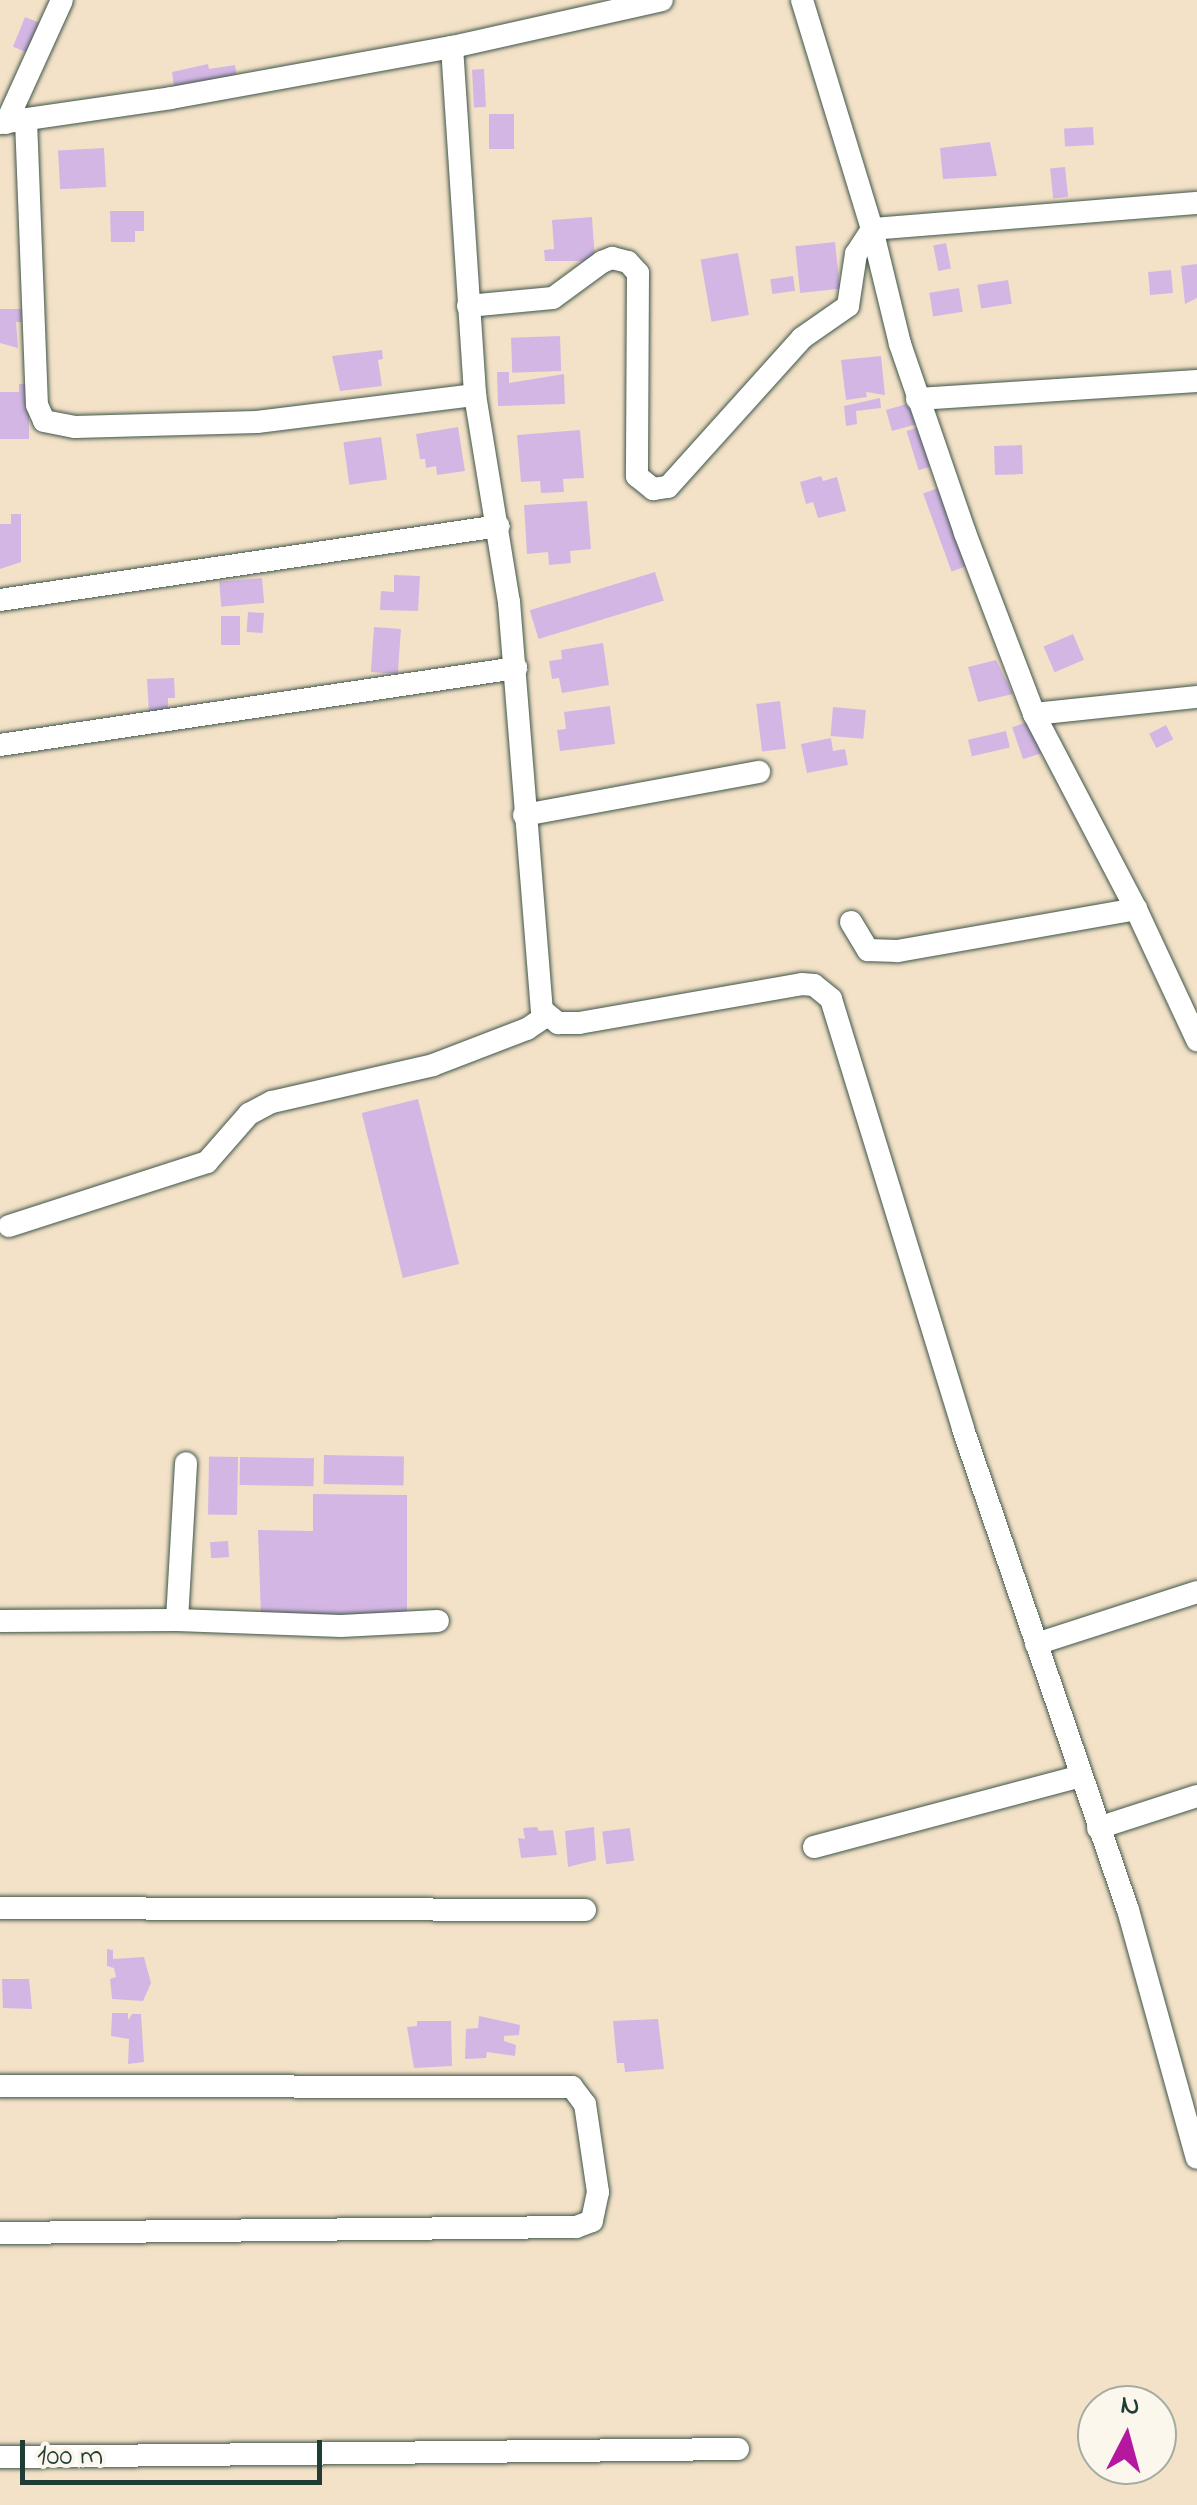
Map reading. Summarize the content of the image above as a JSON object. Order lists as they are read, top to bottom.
{
  "scale_bar": "100 m",
  "north": "top"
}
